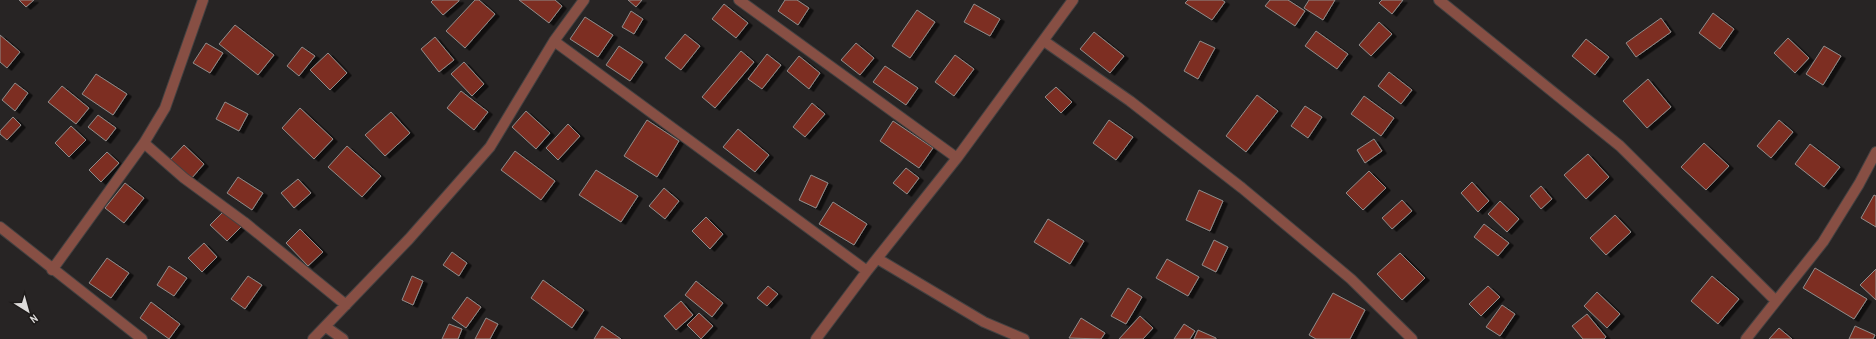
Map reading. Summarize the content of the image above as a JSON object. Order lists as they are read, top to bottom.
{
  "north": "bottom right"
}
